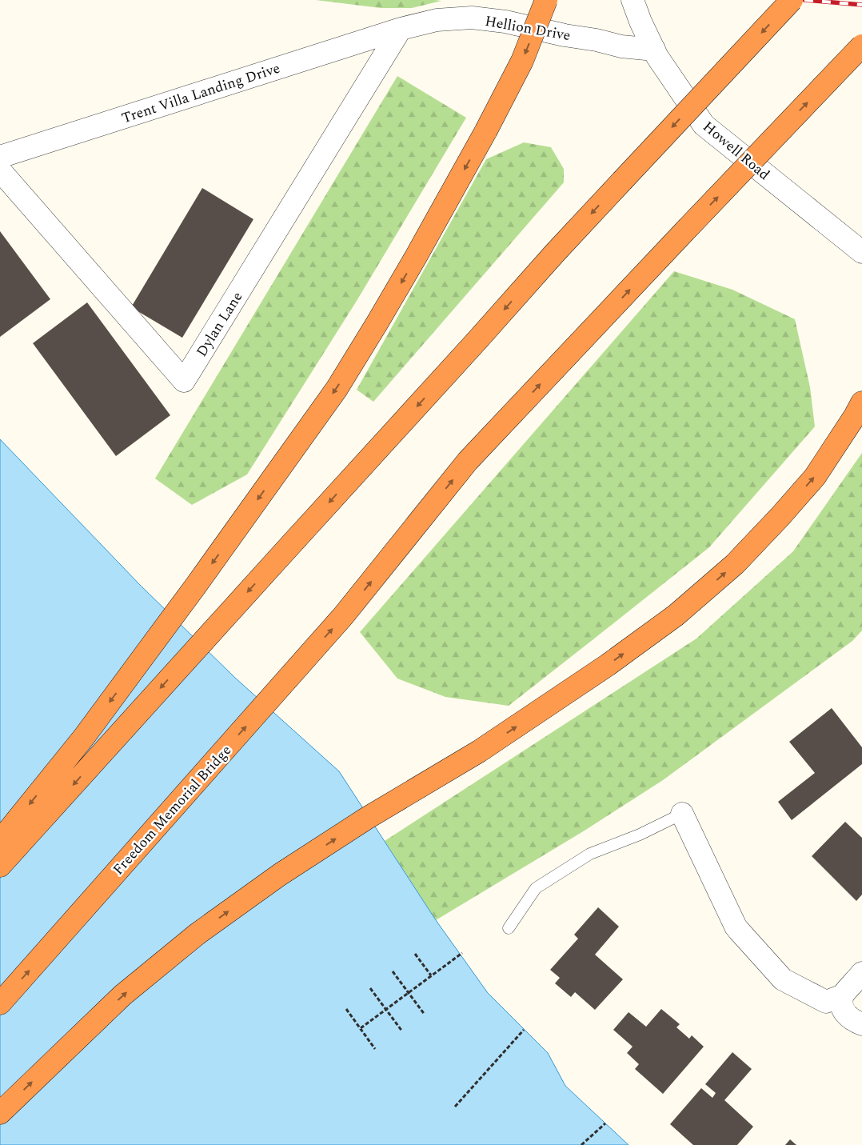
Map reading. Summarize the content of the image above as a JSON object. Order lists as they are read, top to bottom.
{
  "streets": {
    "highway": ["Freedom Memorial Bridge"],
    "street": [
      "Hellion Drive",
      "Trent Villa Landing Drive",
      "Howell Road",
      "Dylan Lane"
    ]
  },
  "crossings": [
    ["Hellion Drive", "Trent Villa Landing Drive"],
    ["Hellion Drive", "Howell Road"],
    ["Hellion Drive", "Dylan Lane"],
    ["Trent Villa Landing Drive", "Dylan Lane"]
  ]
}
